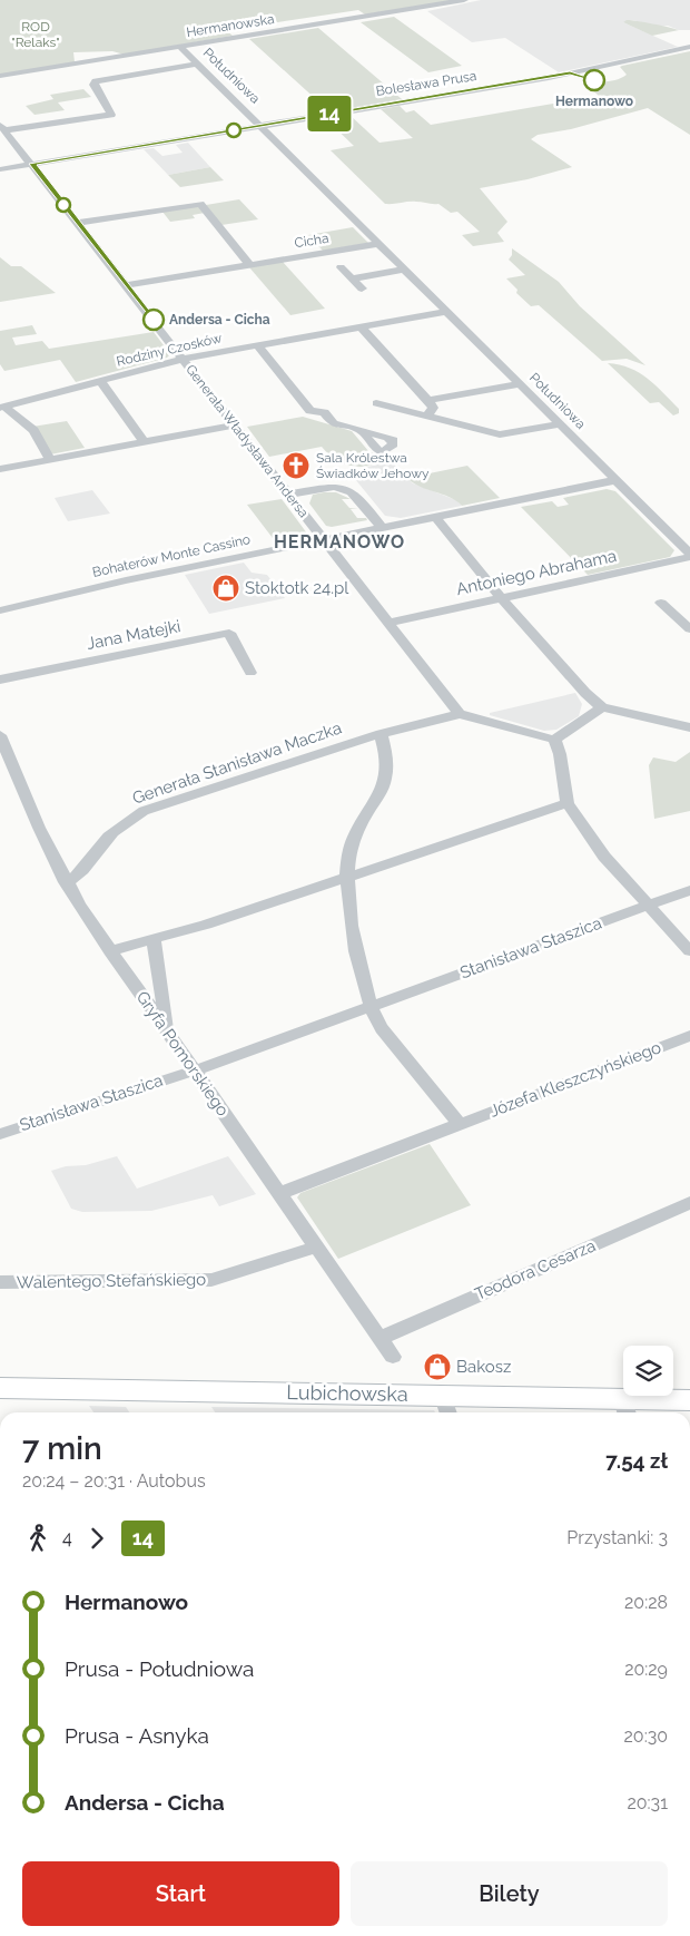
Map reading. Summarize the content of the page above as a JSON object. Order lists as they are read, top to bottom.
{
  "streets": {
    "street": [
      "Hermanowska",
      "Południowa",
      "Bolesława Prusa",
      "Cicha",
      "Rodziny Czosków",
      "Generała Władysława Andersa",
      "Bohaterów Monte Cassino",
      "Antoniego Abrahama",
      "Jana Matejki",
      "Generała Stanisława Maczka",
      "Stanisława Staszica",
      "Gryfa Pomorskiego",
      "Józefa Kleszczyńskiego",
      "Teodora Cesarza",
      "Walentego Stefańskiego",
      "Lubichowska"
    ]
  },
  "crossings": [
    ["Hermanowska", "Południowa"],
    ["Południowa", "Bolesława Prusa"],
    ["Południowa", "Cicha"],
    ["Południowa", "Rodziny Czosków"],
    ["Południowa", "Bohaterów Monte Cassino"],
    ["Południowa", "Antoniego Abrahama"],
    ["Bolesława Prusa", "Generała Władysława Andersa"],
    ["Cicha", "Generała Władysława Andersa"],
    ["Rodziny Czosków", "Generała Władysława Andersa"],
    ["Generała Władysława Andersa", "Bohaterów Monte Cassino"],
    ["Generała Władysława Andersa", "Antoniego Abrahama"],
    ["Generała Władysława Andersa", "Generała Stanisława Maczka"],
    ["Generała Stanisława Maczka", "Gryfa Pomorskiego"],
    ["Stanisława Staszica", "Gryfa Pomorskiego"],
    ["Gryfa Pomorskiego", "Józefa Kleszczyńskiego"],
    ["Gryfa Pomorskiego", "Teodora Cesarza"],
    ["Gryfa Pomorskiego", "Walentego Stefańskiego"]
  ],
  "districts": ["HERMANOWO"],
  "parks": ["ROD \"Relaks\""],
  "places": {
    "other": ["Hermanowo", "Andersa - Cicha"],
    "church": ["Sala Królestwa Świadków Jehowy"],
    "shop": ["Stoktotk 24.pl", "Bakosz"]
  },
  "lines": ["bus line 14"],
  "page": {
    "on_map": "14",
    "heading": ["7 min", "20:24 – 20:31 · Autobus", "7.54 zł"],
    "legs": ["4", "14", "Przystanki: 3"],
    "list": [
      {
        "name": "Hermanowo",
        "value": "20:28"
      },
      {
        "name": "Prusa - Południowa",
        "value": "20:29"
      },
      {
        "name": "Prusa - Asnyka",
        "value": "20:30"
      },
      {
        "name": "Andersa - Cicha",
        "value": "20:31"
      }
    ],
    "buttons": ["Start", "Bilety"]
  }
}
